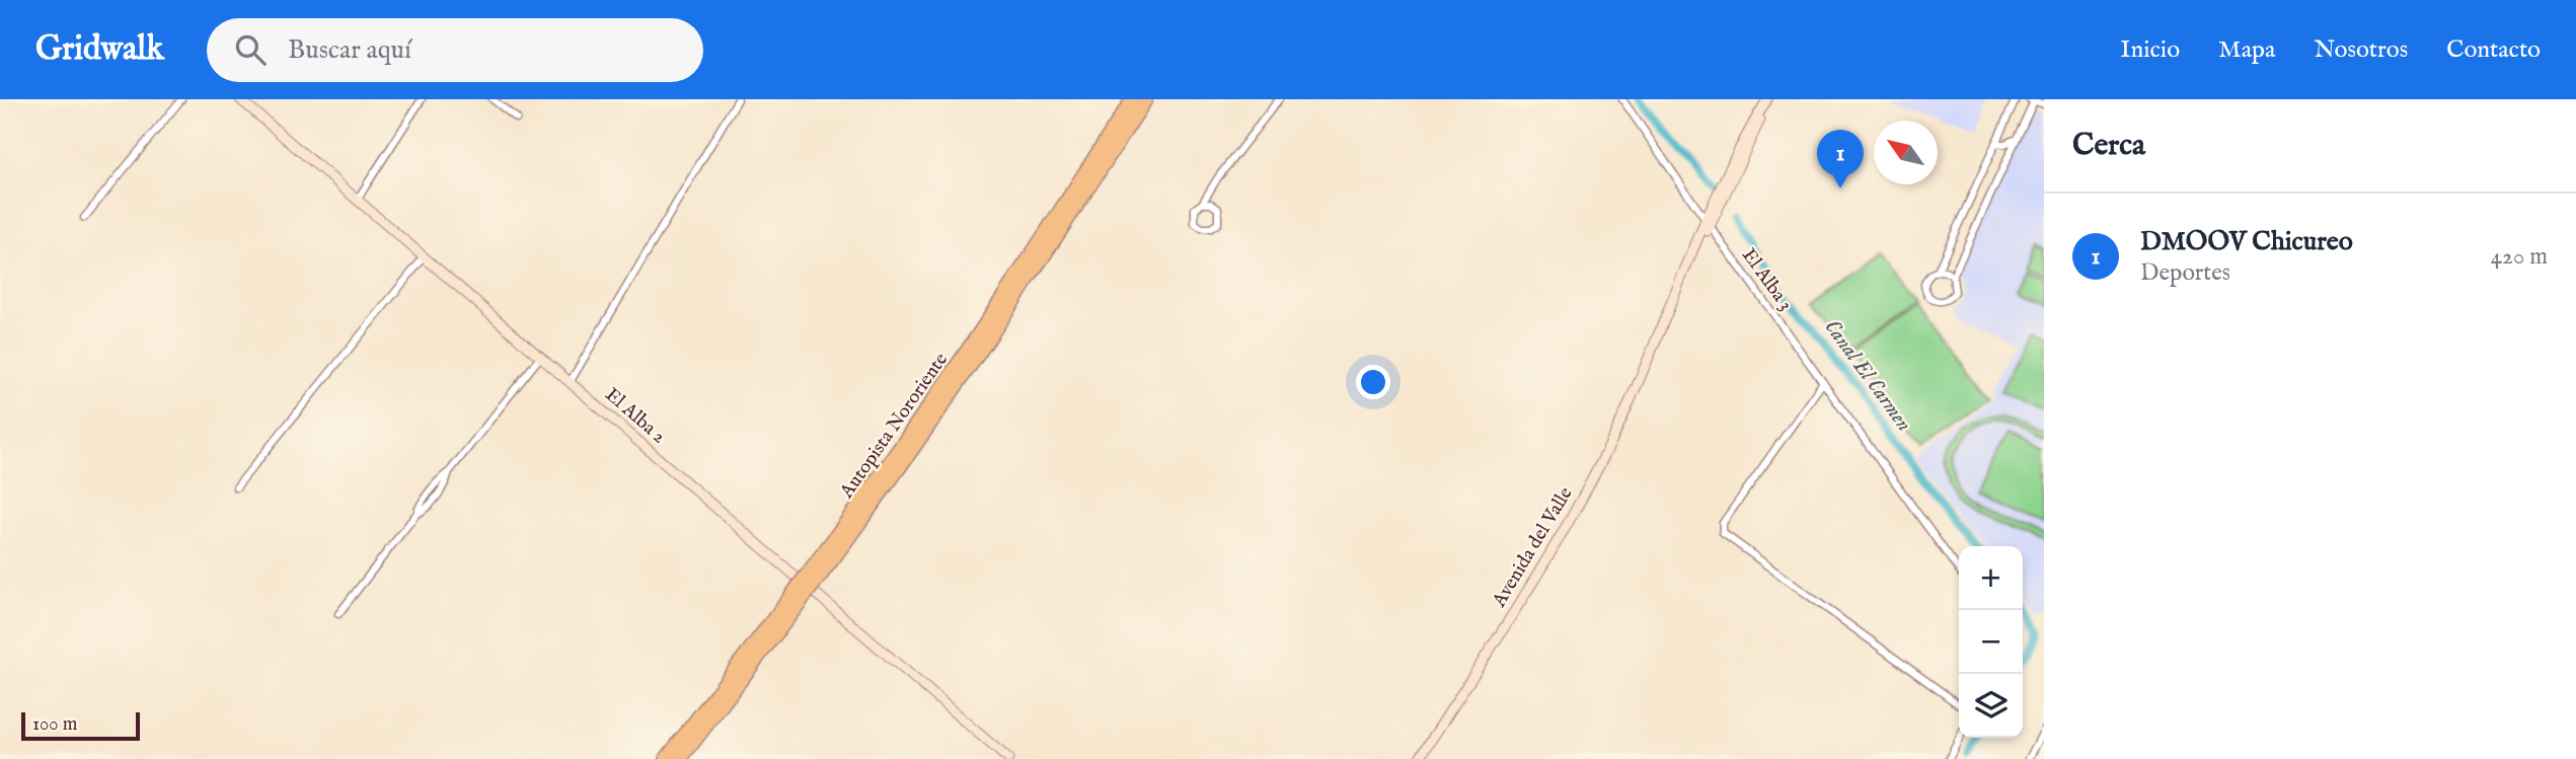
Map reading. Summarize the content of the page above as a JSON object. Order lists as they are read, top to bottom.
{
  "streets": {
    "highway": ["Autopista Nororiente"],
    "street": ["El Alba 3", "El Alba 2", "Avenida del Valle"]
  },
  "crossings": [
    ["El Alba 3", "Avenida del Valle"]
  ],
  "water": ["Canal El Carmen"],
  "scale_bar": "100 m",
  "north": "top left",
  "page": {
    "header": "Gridwalk",
    "search": "Buscar aquí",
    "nav": [
      "Inicio",
      "Mapa",
      "Nosotros",
      "Contacto"
    ],
    "heading": "Cerca",
    "pins": "1",
    "list": [
      {
        "mark": "1",
        "name": "DMOOV Chicureo",
        "note": "Deportes",
        "value": "420 m"
      }
    ],
    "map_buttons": ["+", "−"],
    "scale": "100 m"
  }
}
